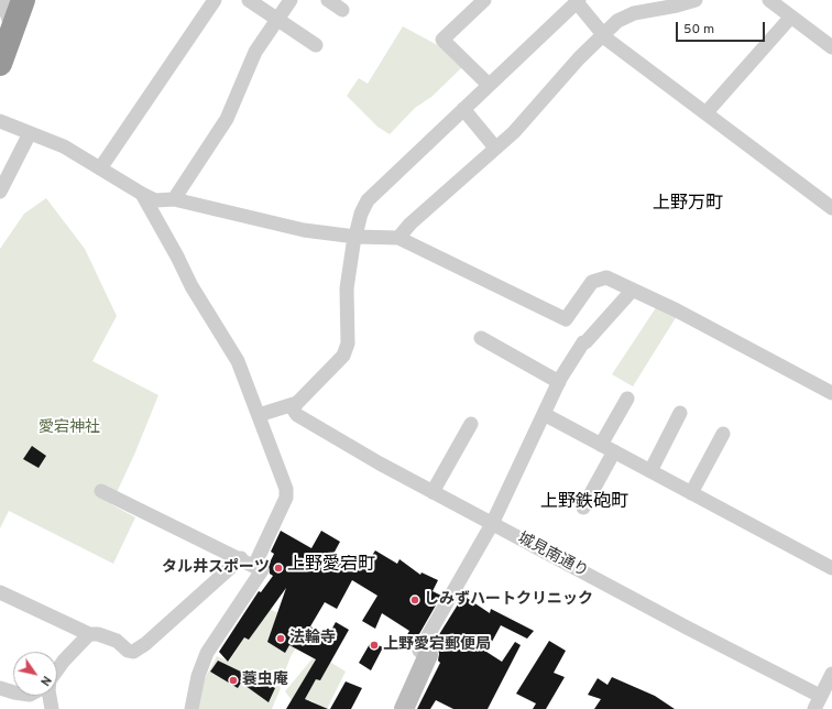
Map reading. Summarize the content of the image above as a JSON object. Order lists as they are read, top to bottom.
{
  "streets": {
    "street": ["城見南通り"]
  },
  "districts": ["上野万町", "上野鉄砲町", "上野愛宕町"],
  "parks": ["愛宕神社"],
  "places": [
    "タル井スポーツ",
    "しみずハートクリニック",
    "法輪寺",
    "上野愛宕郵便局",
    "蓑虫庵"
  ],
  "scale_bar": "50 m",
  "north": "bottom right"
}
